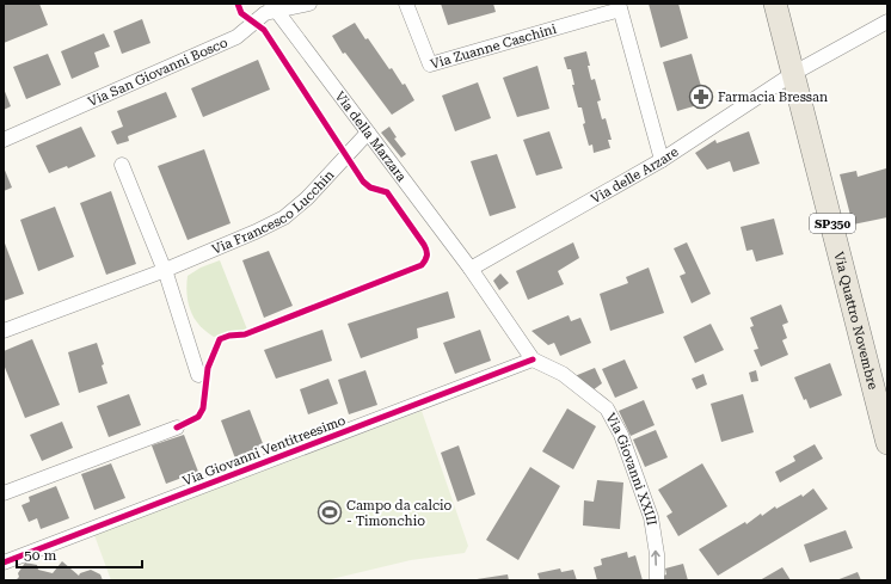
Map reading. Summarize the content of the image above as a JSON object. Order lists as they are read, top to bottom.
{
  "streets": {
    "main road": ["SP350", "Via Quattro Novembre"],
    "street": [
      "Via Zuanne Caschini",
      "Via San Giovanni Bosco",
      "Via della Marzara",
      "Via delle Arzare",
      "Via Francesco Lucchin",
      "Via Giovanni Ventitreesimo",
      "Via Giovanni XXIII"
    ]
  },
  "crossings": [
    ["Via San Giovanni Bosco", "Via della Marzara"],
    ["Via della Marzara", "Via delle Arzare"],
    ["Via della Marzara", "Via Francesco Lucchin"],
    ["Via delle Arzare", "Via Quattro Novembre"],
    ["Via Giovanni Ventitreesimo", "Via Giovanni XXIII"]
  ],
  "one_way": ["Via Giovanni XXIII"],
  "places": {
    "pharmacy": ["Farmacia Bressan"],
    "sports": ["Campo da calcio - Timonchio"]
  },
  "scale_bar": "50 m"
}
